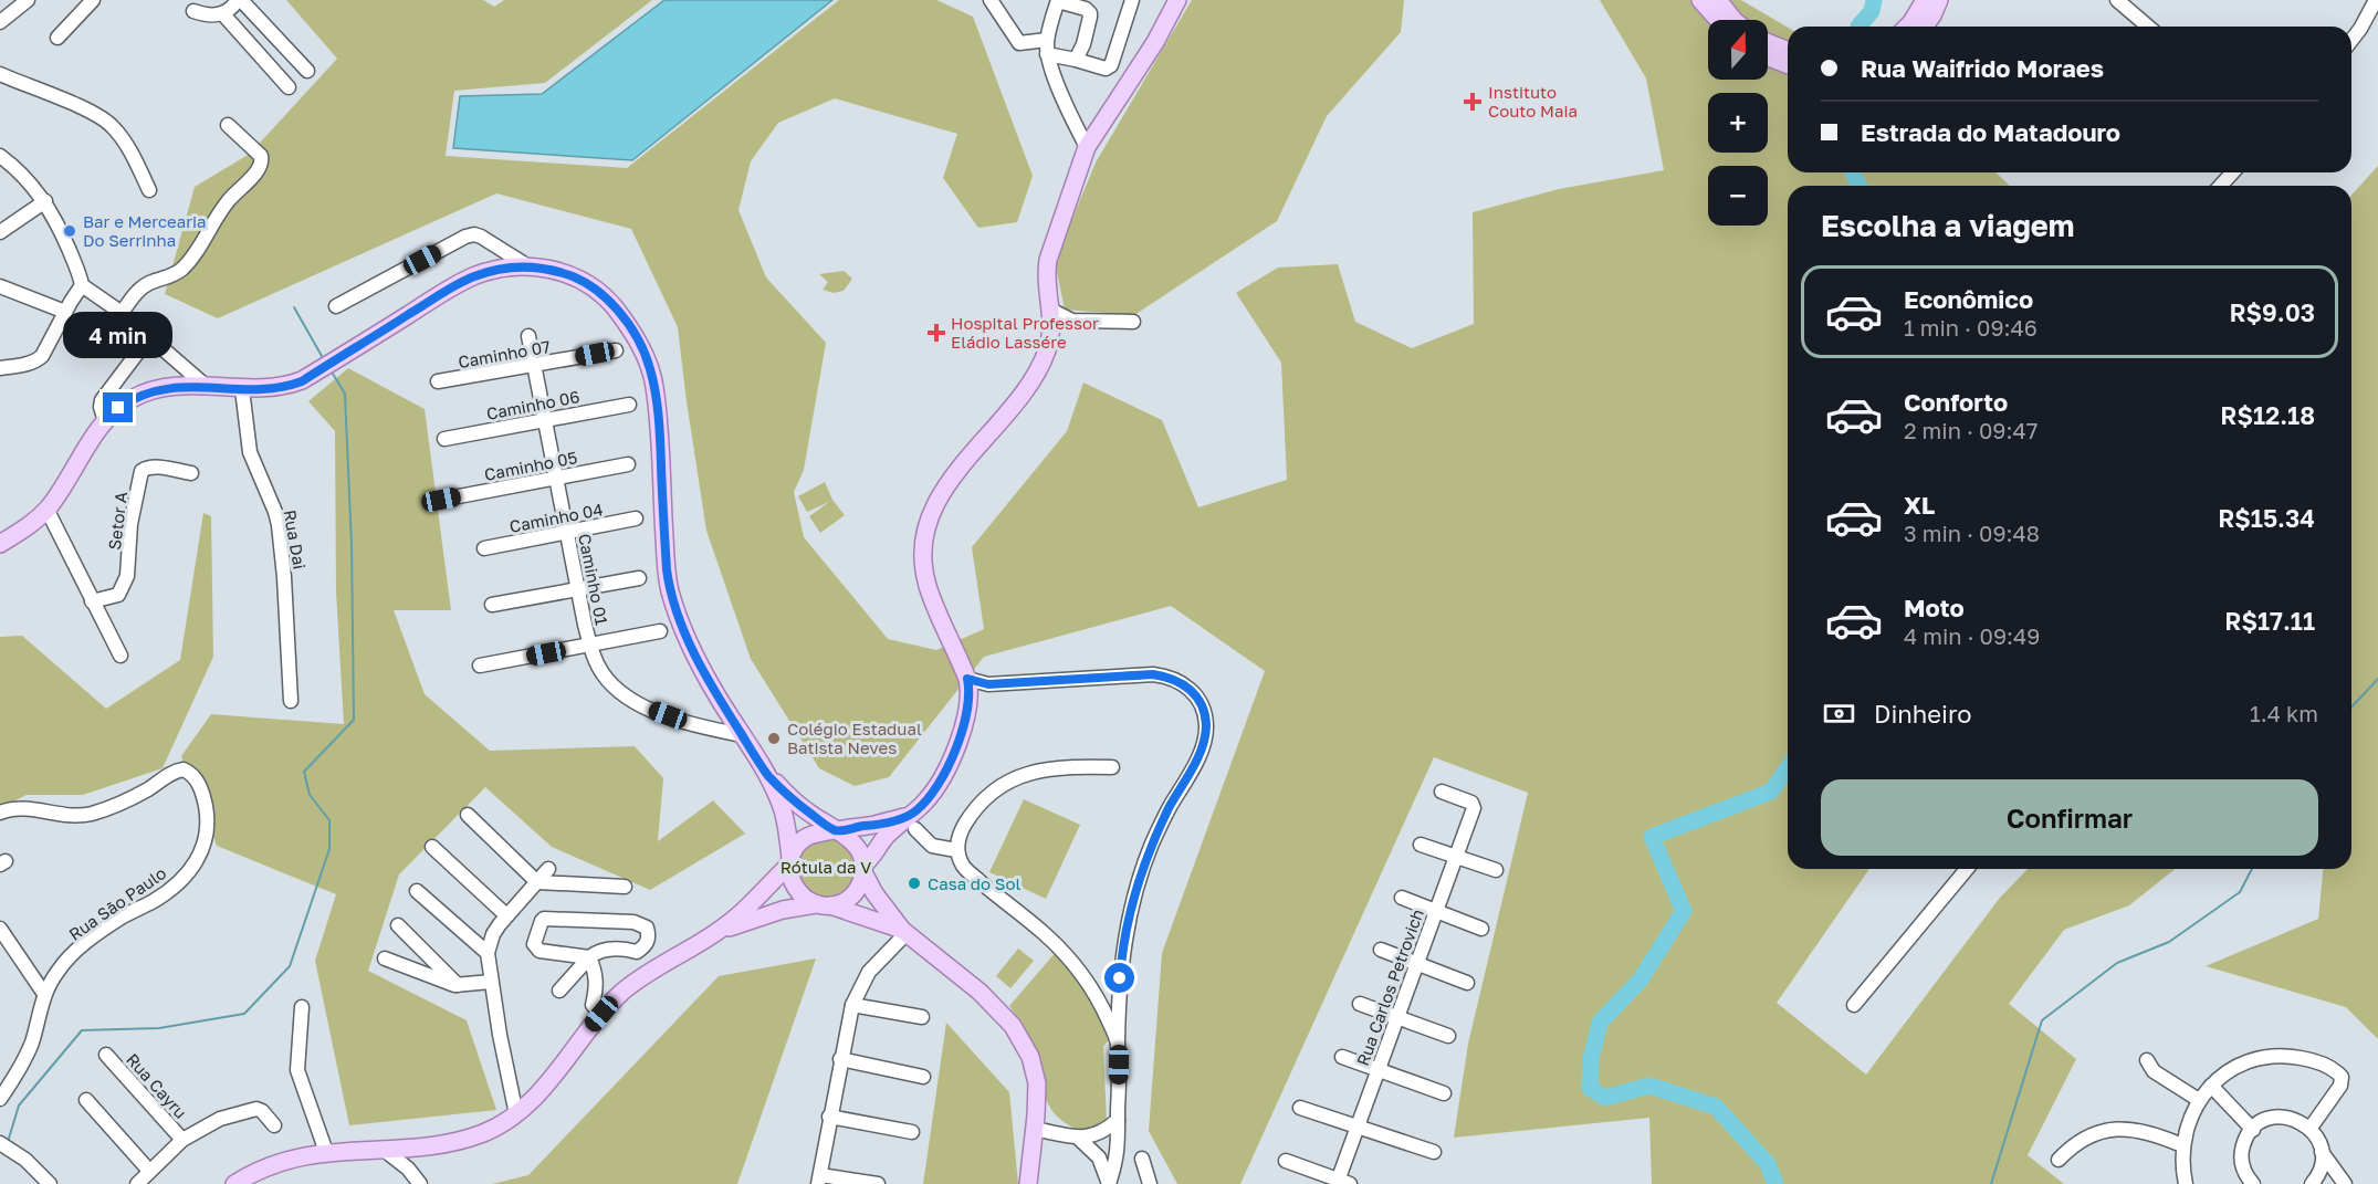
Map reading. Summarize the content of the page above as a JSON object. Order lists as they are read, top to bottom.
{
  "streets": {
    "street": [
      "Caminho 07",
      "Caminho 06",
      "Caminho 05",
      "Caminho 04",
      "Setor A",
      "Rua Dai",
      "Caminho 01",
      "Rua São Paulo",
      "Rua Carlos Petrovich",
      "Rua Cayru"
    ]
  },
  "crossings": [
    ["Caminho 07", "Caminho 01"],
    ["Caminho 06", "Caminho 01"],
    ["Caminho 05", "Caminho 01"],
    ["Caminho 04", "Caminho 01"]
  ],
  "parks": ["Rótula da V"],
  "places": {
    "health": ["Instituto Couto Maia", "Hospital Professor Eládio Lassére"],
    "other": ["Bar e Mercearia Do Serrinha", "Colégio Estadual Batista Neves", "Casa do Sol"]
  },
  "north": "top",
  "page": {
    "map_buttons": ["+", "−"],
    "banner": ["Rua Waifrido Moraes", "Estrada do Matadouro"],
    "heading": "Escolha a viagem",
    "list": [
      {
        "name": "Econômico",
        "note": "1 min · 09:46",
        "value": "R$9.03"
      },
      {
        "name": "Conforto",
        "note": "2 min · 09:47",
        "value": "R$12.18"
      },
      {
        "name": "XL",
        "note": "3 min · 09:48",
        "value": "R$15.34"
      },
      {
        "name": "Moto",
        "note": "4 min · 09:49",
        "value": "R$17.11"
      }
    ],
    "bubble": "4 min",
    "pay": ["Dinheiro", "1.4 km"],
    "buttons": "Confirmar"
  }
}
